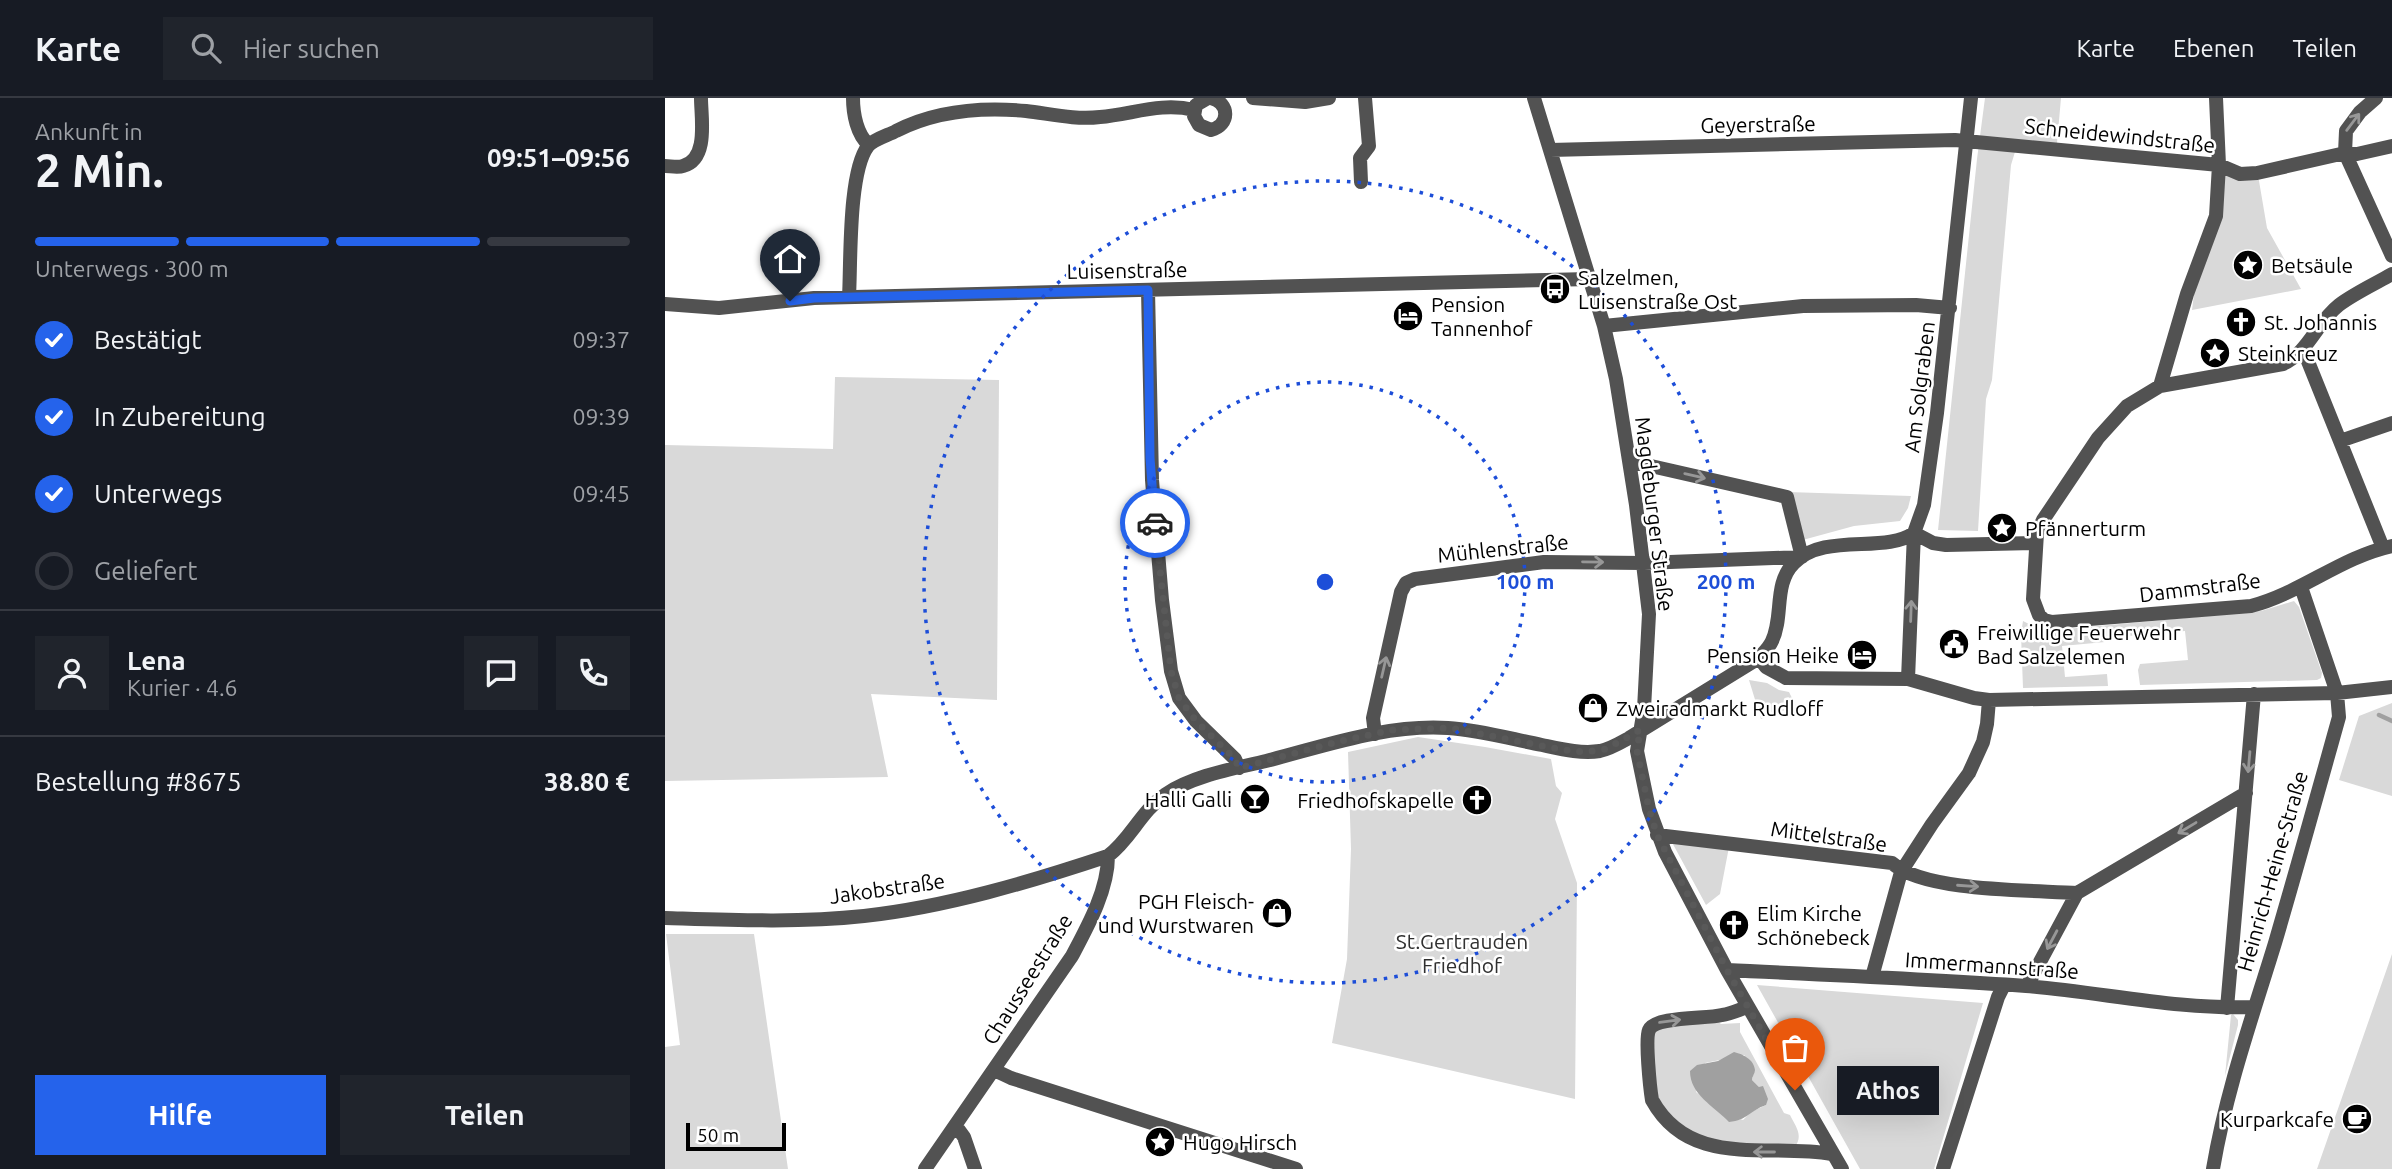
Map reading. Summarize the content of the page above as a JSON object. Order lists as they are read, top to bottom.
{
  "streets": {
    "street": [
      "Geyerstraße",
      "Schneidewindstraße",
      "Luisenstraße",
      "Am Solgraben",
      "Magdeburger Straße",
      "Mühlenstraße",
      "Dammstraße",
      "Mittelstraße",
      "Heinrich-Heine-Straße",
      "Jakobstraße",
      "Immermannstraße",
      "Chausseestraße"
    ]
  },
  "crossings": [
    ["Geyerstraße", "Schneidewindstraße"],
    ["Geyerstraße", "Am Solgraben"],
    ["Geyerstraße", "Magdeburger Straße"],
    ["Schneidewindstraße", "Am Solgraben"],
    ["Luisenstraße", "Magdeburger Straße"],
    ["Magdeburger Straße", "Mühlenstraße"],
    ["Magdeburger Straße", "Mittelstraße"],
    ["Magdeburger Straße", "Immermannstraße"],
    ["Dammstraße", "Heinrich-Heine-Straße"],
    ["Heinrich-Heine-Straße", "Immermannstraße"],
    ["Jakobstraße", "Chausseestraße"]
  ],
  "one_way": ["Mühlenstraße", "Mittelstraße"],
  "parks": ["St.Gertrauden Friedhof"],
  "places": {
    "place": [
      "Betsäule",
      "Steinkreuz",
      "Pfännerturm",
      "Hugo Hirsch"
    ],
    "bus stop": ["Salzelmen, Luisenstraße Ost"],
    "hotel": ["Pension Tannenhof", "Pension Heike"],
    "church": ["St. Johannis", "Friedhofskapelle", "Elim Kirche Schönebeck"],
    "public building": ["Freiwillige Feuerwehr Bad Salzelemen"],
    "shop": ["Zweiradmarkt Rudloff", "PGH Fleisch- und Wurstwaren"],
    "bar": ["Halli Galli"],
    "other": ["Athos"],
    "cafe": ["Kurparkcafe"]
  },
  "scale_bar": "50 m",
  "page": {
    "header": "Karte",
    "search": "Hier suchen",
    "nav": ["Karte", "Ebenen", "Teilen"],
    "heading": ["2 Min.", "Ankunft in", "09:51–09:56"],
    "panel": [
      "Lena",
      "Kurier · 4.6",
      "Bestellung #8675",
      "38.80 €"
    ],
    "bar": "Unterwegs · 300 m",
    "list": [
      ["Bestätigt", "09:37"],
      ["In Zubereitung", "09:39"],
      ["Unterwegs", "09:45"],
      "Geliefert"
    ],
    "buttons": ["Hilfe", "Teilen"],
    "bubble": "Athos",
    "scale": "50 m"
  },
  "rings": ["100 m", "200 m"]
}
